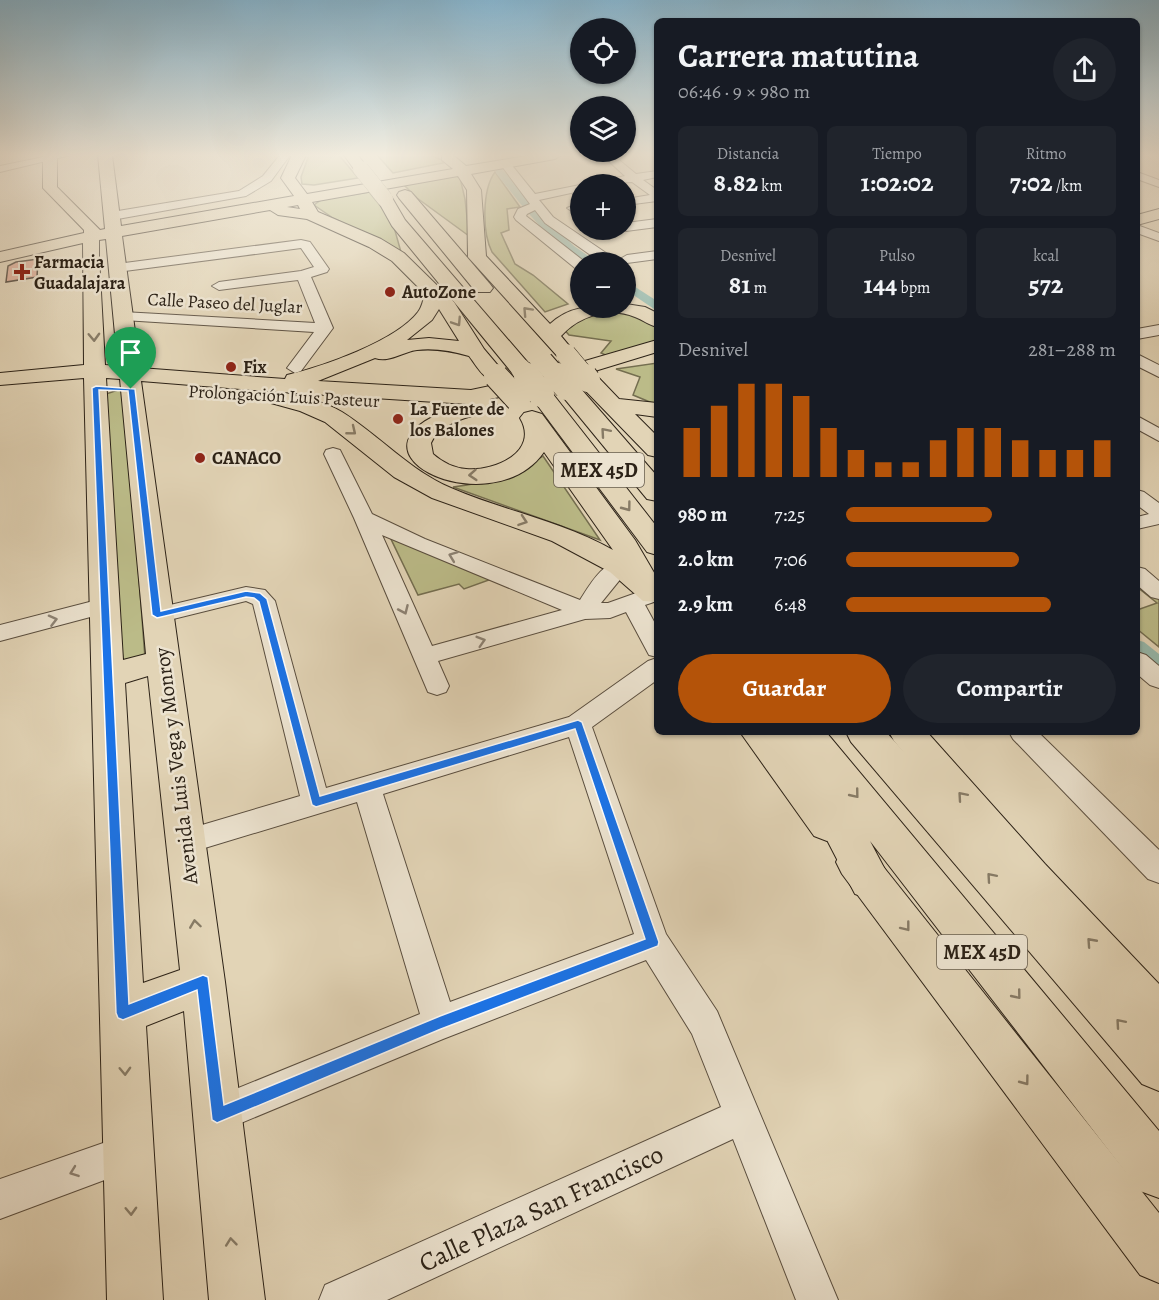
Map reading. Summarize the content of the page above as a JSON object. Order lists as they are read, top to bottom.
{
  "streets": {
    "highway": ["MEX 45D"],
    "main road": ["Prolongación Luis Pasteur", "Avenida Luis Vega y Monroy"],
    "street": ["Calle Paseo del Juglar", "Calle Plaza San Francisco"]
  },
  "crossings": [
    ["Calle Paseo del Juglar", "Avenida Luis Vega y Monroy"],
    ["Prolongación Luis Pasteur", "Avenida Luis Vega y Monroy"]
  ],
  "places": {
    "health": ["Farmacia Guadalajara"],
    "other": [
      "AutoZone",
      "Fix",
      "La Fuente de los Balones",
      "CANACO"
    ]
  },
  "page": {
    "map_buttons": ["+", "−"],
    "heading": ["Carrera matutina", "06:46 · 9 × 980 m"],
    "stats": [
      ["Distancia", "8.82 km"],
      ["Tiempo", "1:02:02"],
      ["Ritmo", "7:02 /km"],
      ["Desnivel", "81 m"],
      ["Pulso", "144 bpm"],
      ["kcal", "572"]
    ],
    "chart": ["Desnivel", "281–288 m"],
    "list": [
      {
        "name": "980 m",
        "note": "7:25"
      },
      {
        "name": "2.0 km",
        "note": "7:06"
      },
      {
        "name": "2.9 km",
        "note": "6:48"
      }
    ],
    "buttons": ["Guardar", "Compartir"]
  }
}
